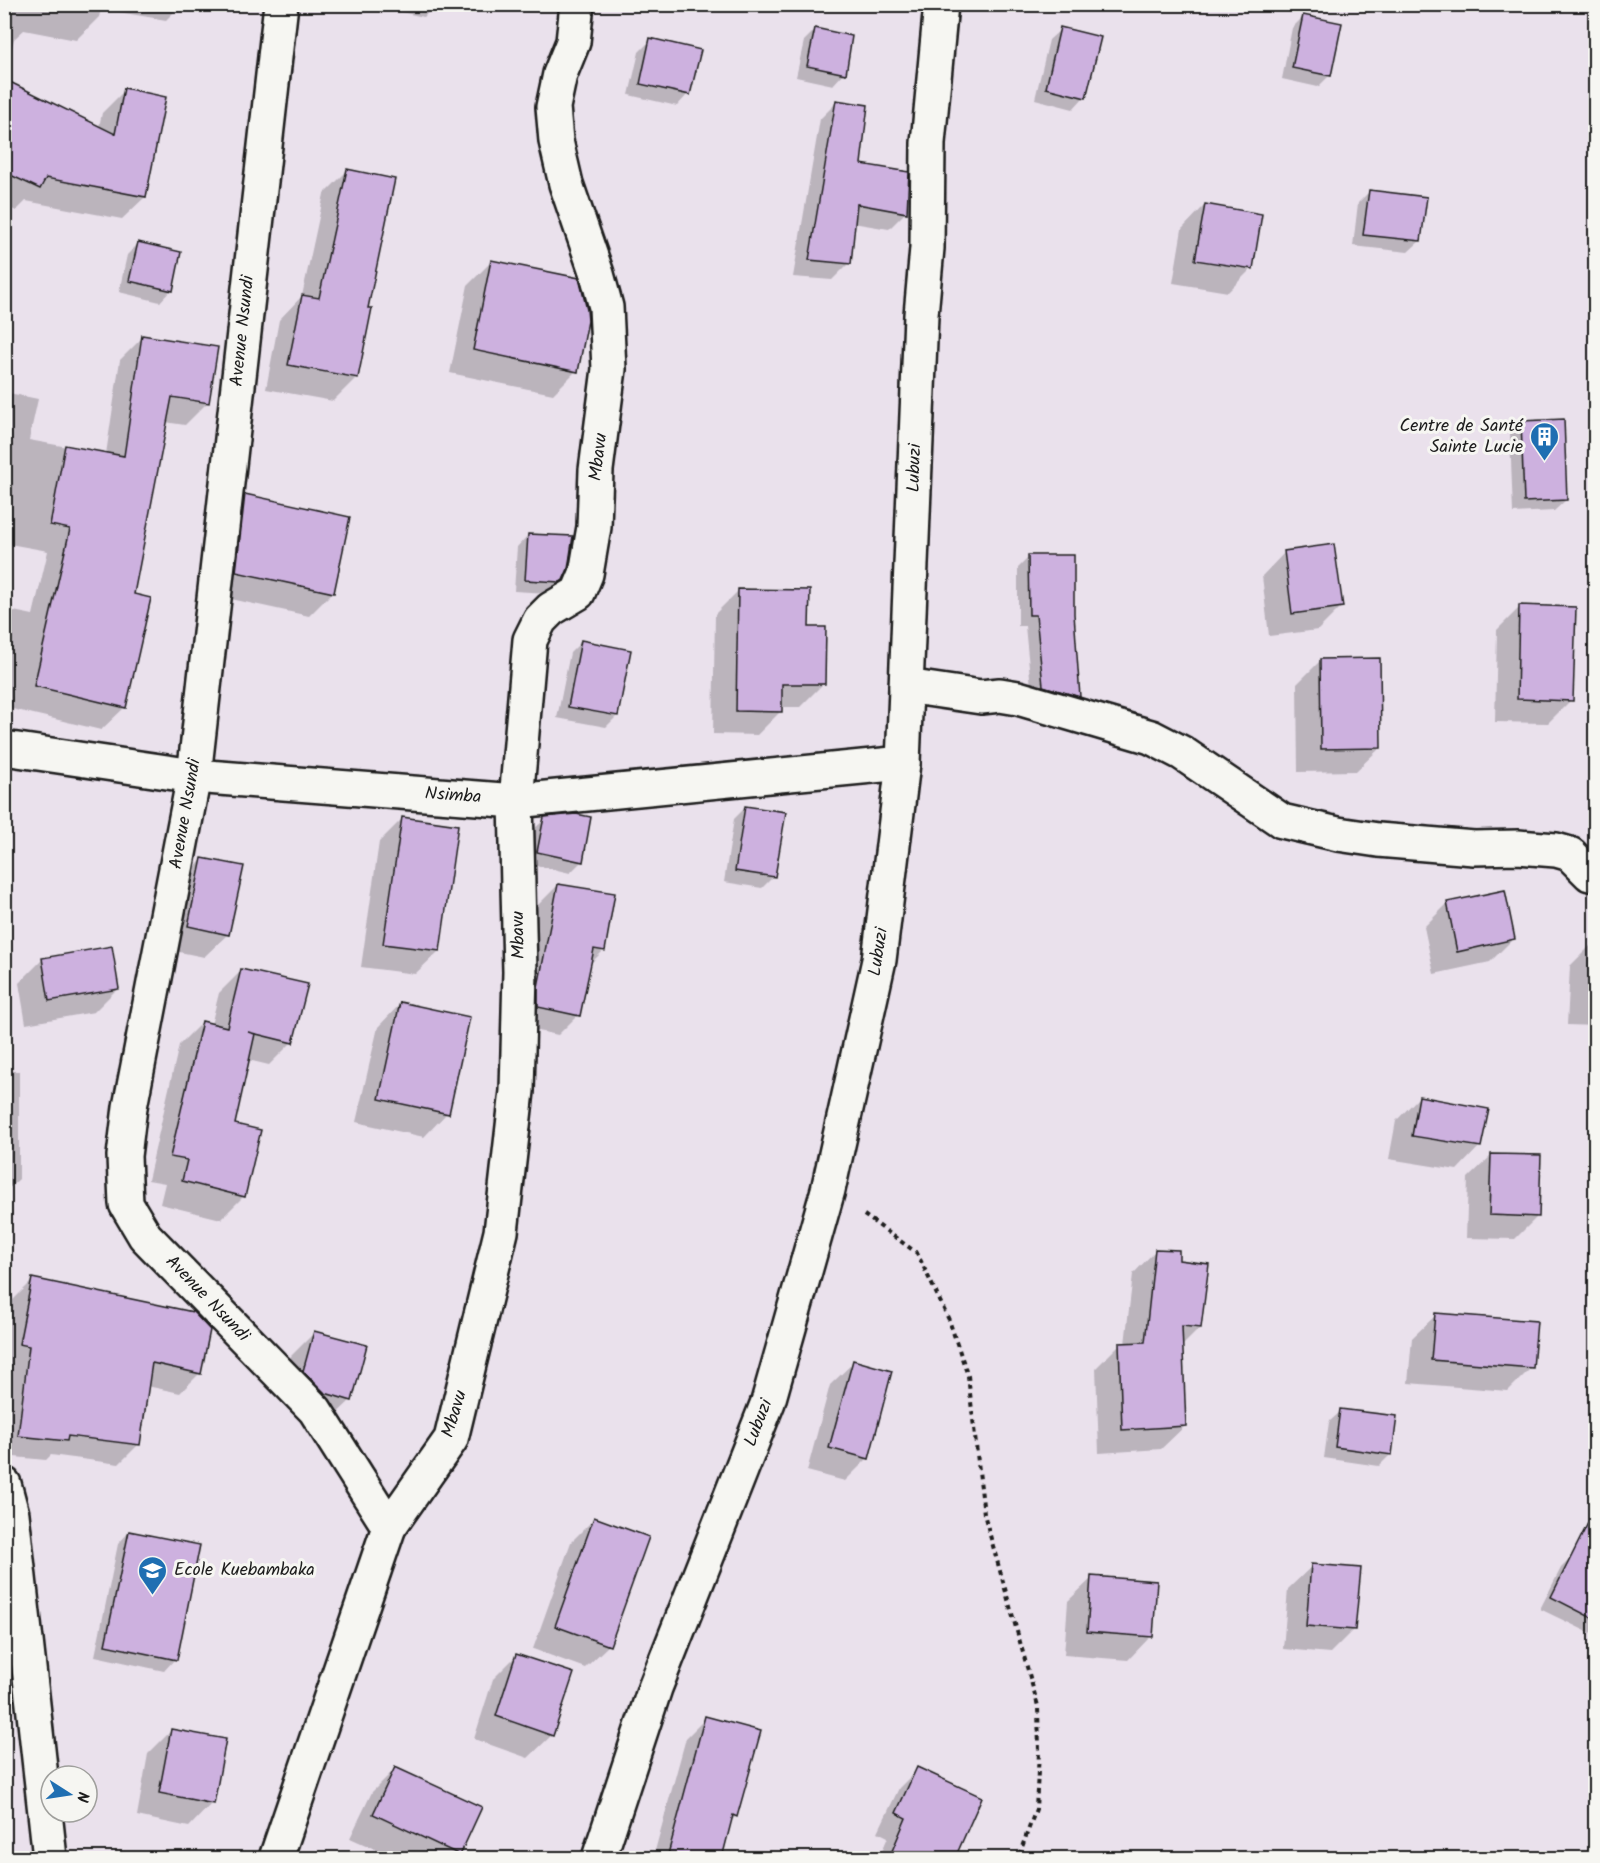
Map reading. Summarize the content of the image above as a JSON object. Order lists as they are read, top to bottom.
{
  "streets": {
    "street": [
      "Avenue Nsundi",
      "Mbavu",
      "Lubuzi",
      "Nsimba"
    ]
  },
  "crossings": [
    ["Avenue Nsundi", "Mbavu"],
    ["Avenue Nsundi", "Nsimba"],
    ["Mbavu", "Nsimba"],
    ["Lubuzi", "Nsimba"]
  ],
  "places": {
    "building": ["Centre de Santé Sainte Lucie"],
    "school or university": ["Ecole Kuebambaka"]
  },
  "north": "right"
}
